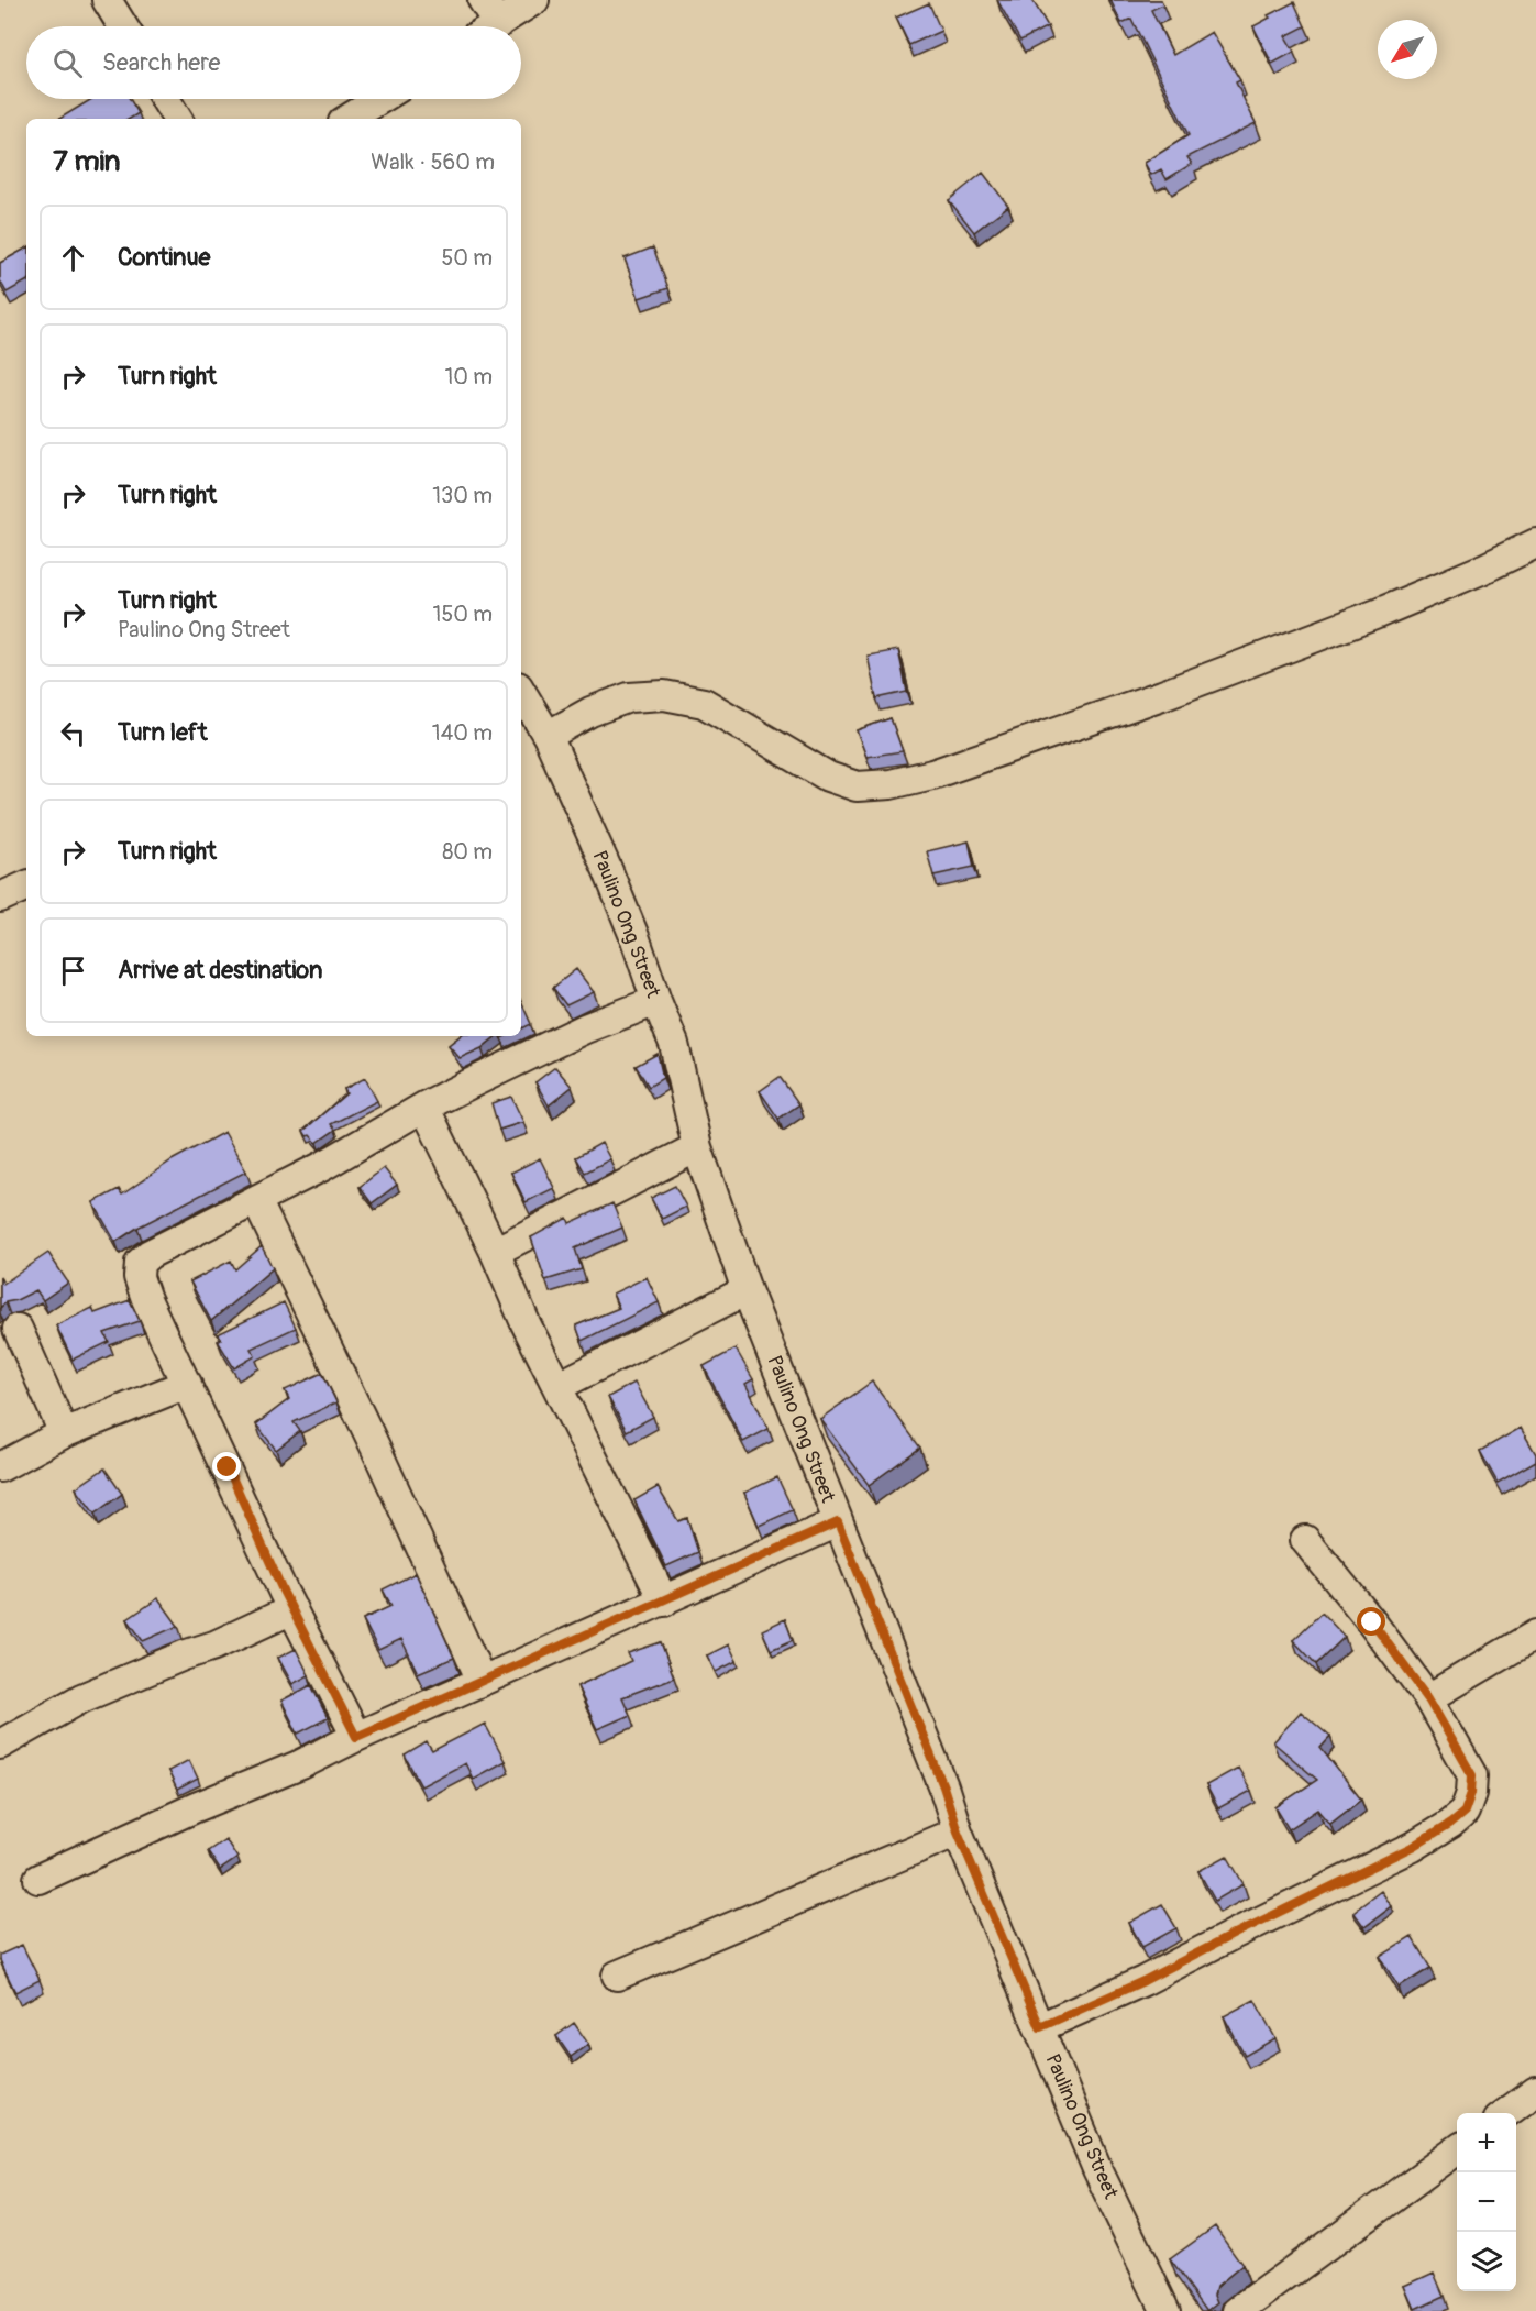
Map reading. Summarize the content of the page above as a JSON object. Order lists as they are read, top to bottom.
{
  "streets": {
    "street": ["Paulino Ong Street"]
  },
  "north": "bottom left",
  "page": {
    "search": "Search here",
    "heading": ["7 min", "Walk · 560 m"],
    "list": [
      ["Continue", "50 m"],
      ["Turn right", "10 m"],
      ["Turn right", "130 m"],
      ["Turn right", "Paulino Ong Street", "150 m"],
      ["Turn left", "140 m"],
      ["Turn right", "80 m"],
      "Arrive at destination"
    ],
    "map_buttons": ["+", "−"]
  }
}
